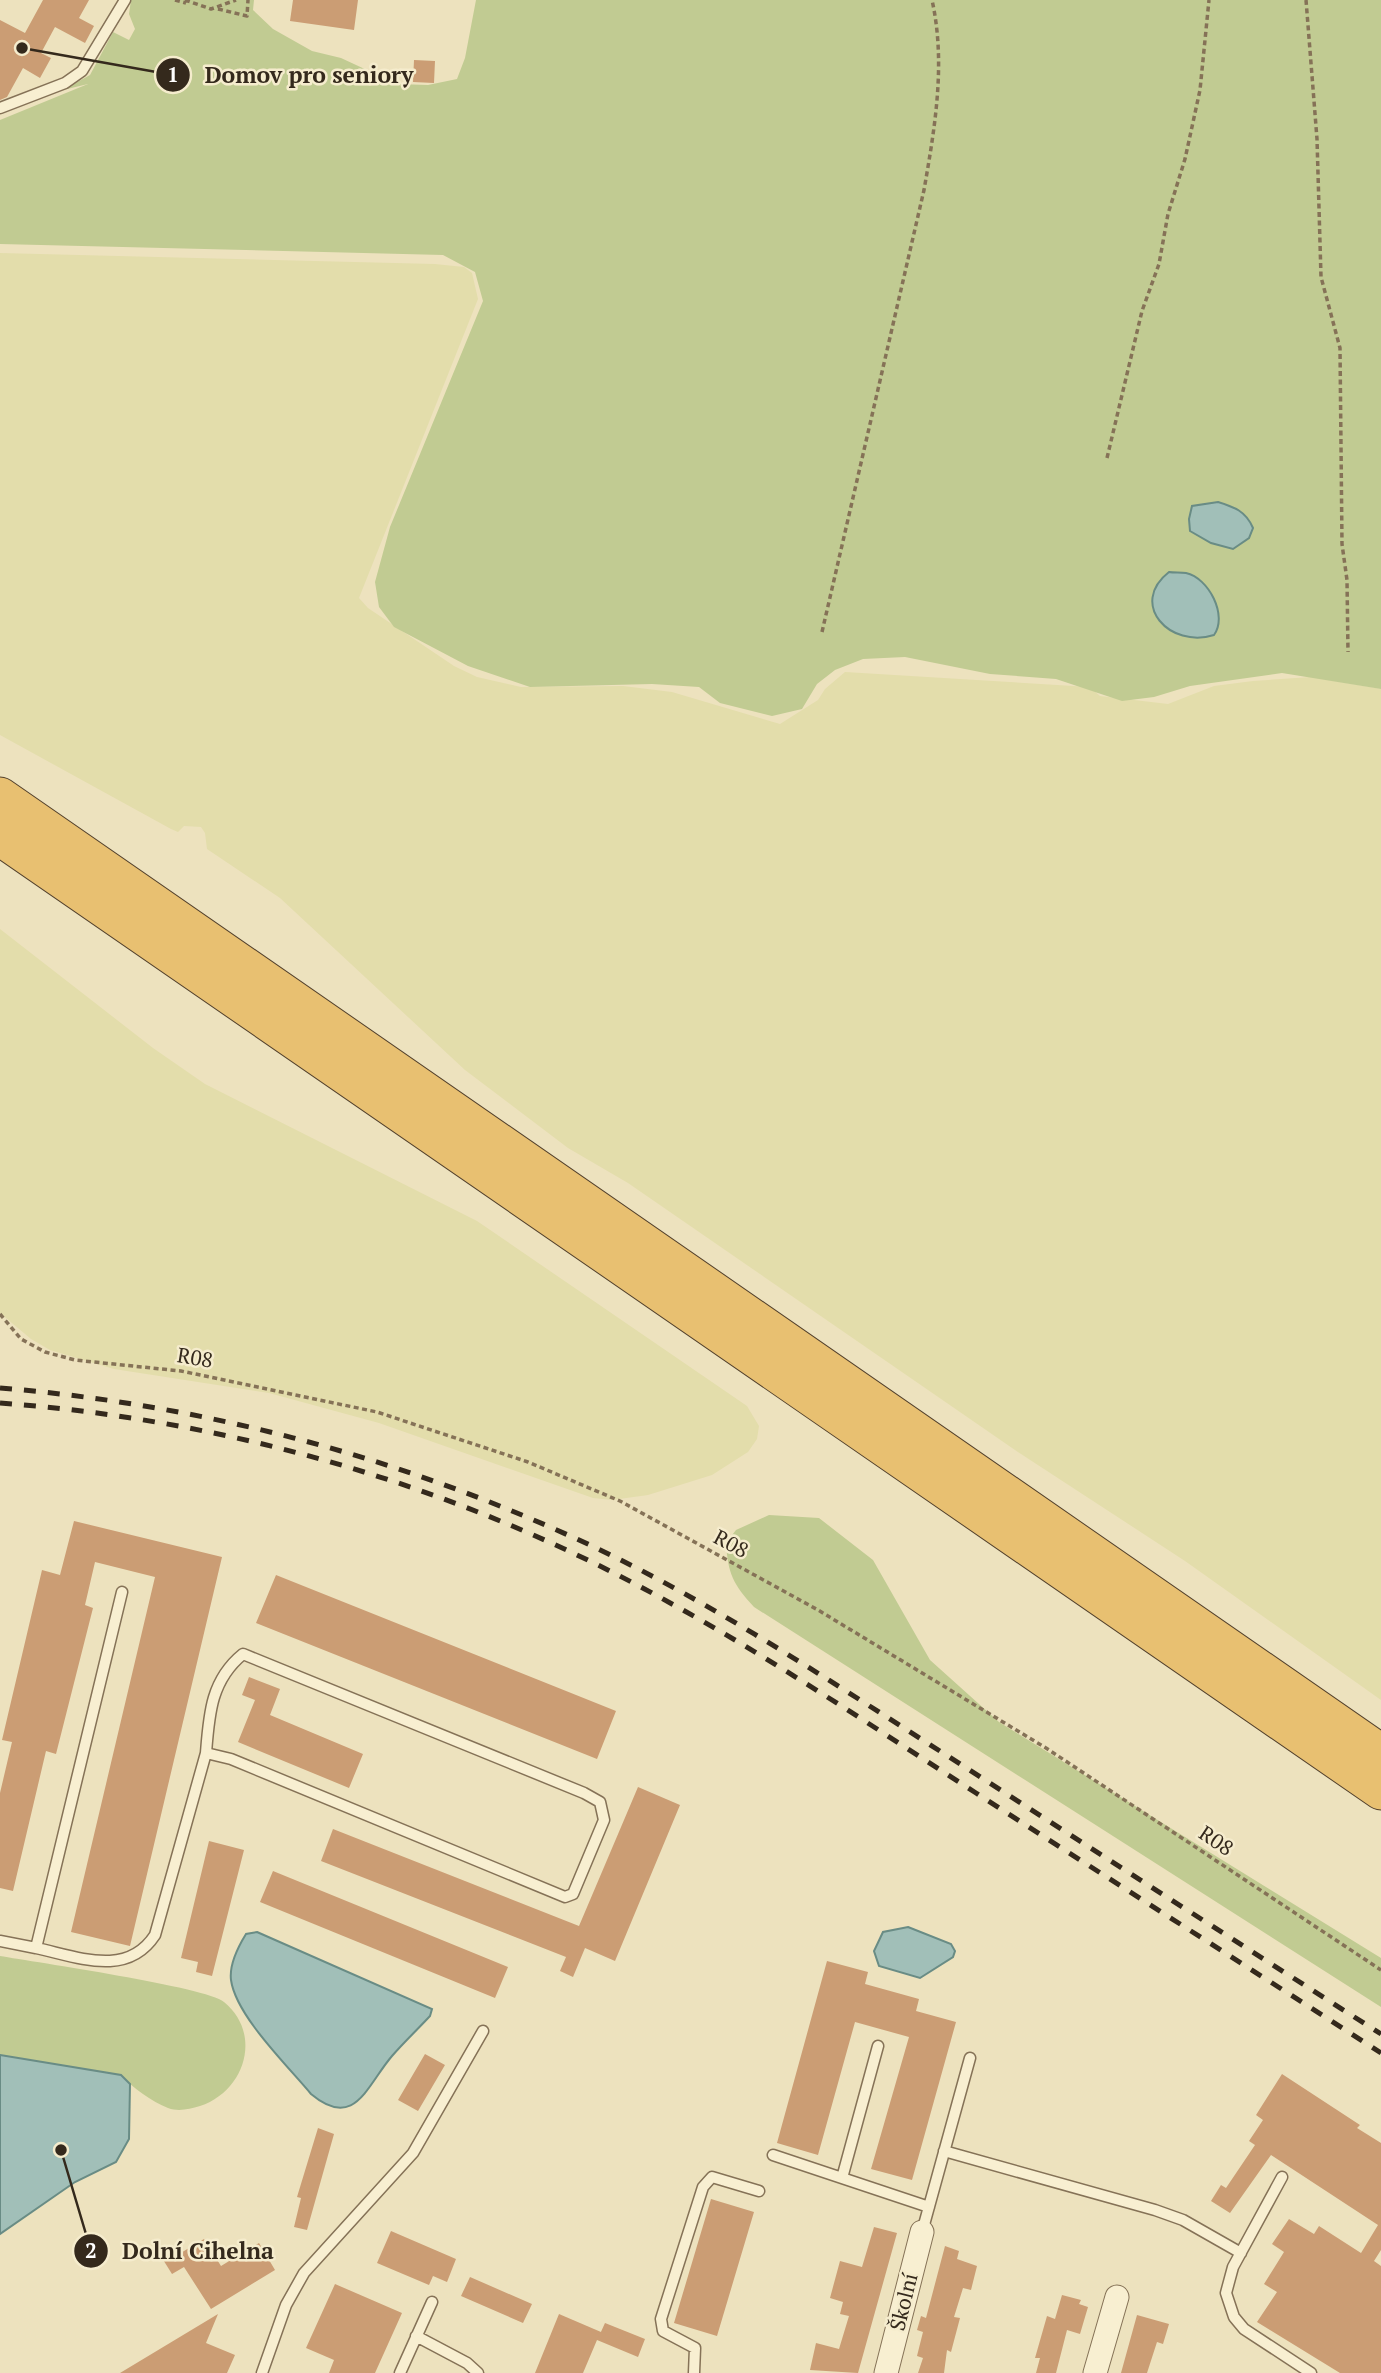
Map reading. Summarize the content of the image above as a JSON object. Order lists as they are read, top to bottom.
{
  "streets": {
    "street": ["Školní"],
    "path": ["R08"]
  },
  "places": ["Domov pro seniory", "Dolní Cihelna"]
}
